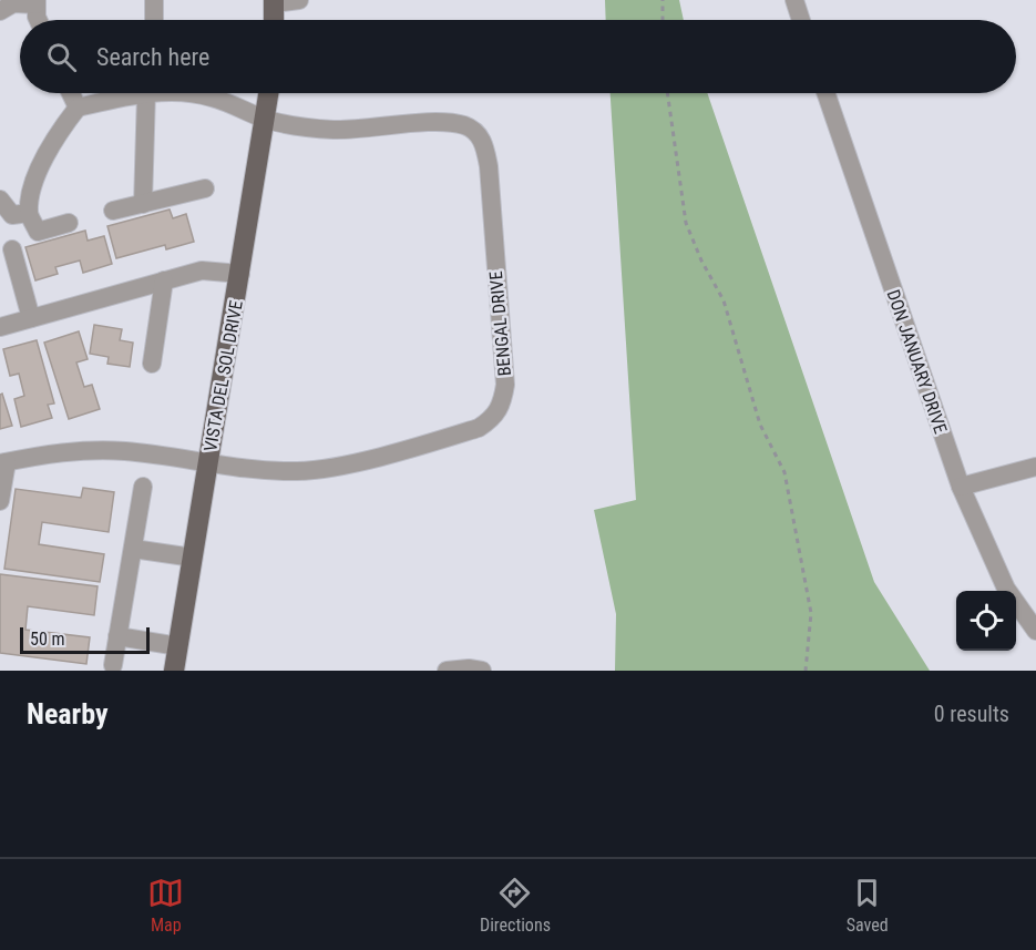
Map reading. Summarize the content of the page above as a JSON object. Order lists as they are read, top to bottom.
{
  "streets": {
    "main road": ["VISTA DEL SOL DRIVE"],
    "street": ["BENGAL DRIVE", "DON JANUARY DRIVE"]
  },
  "crossings": [
    ["BENGAL DRIVE", "VISTA DEL SOL DRIVE"]
  ],
  "scale_bar": "50 m",
  "page": {
    "search": "Search here",
    "scale": "50 m",
    "heading": ["Nearby", "0 results"],
    "nav": ["Map", "Directions", "Saved"]
  }
}
